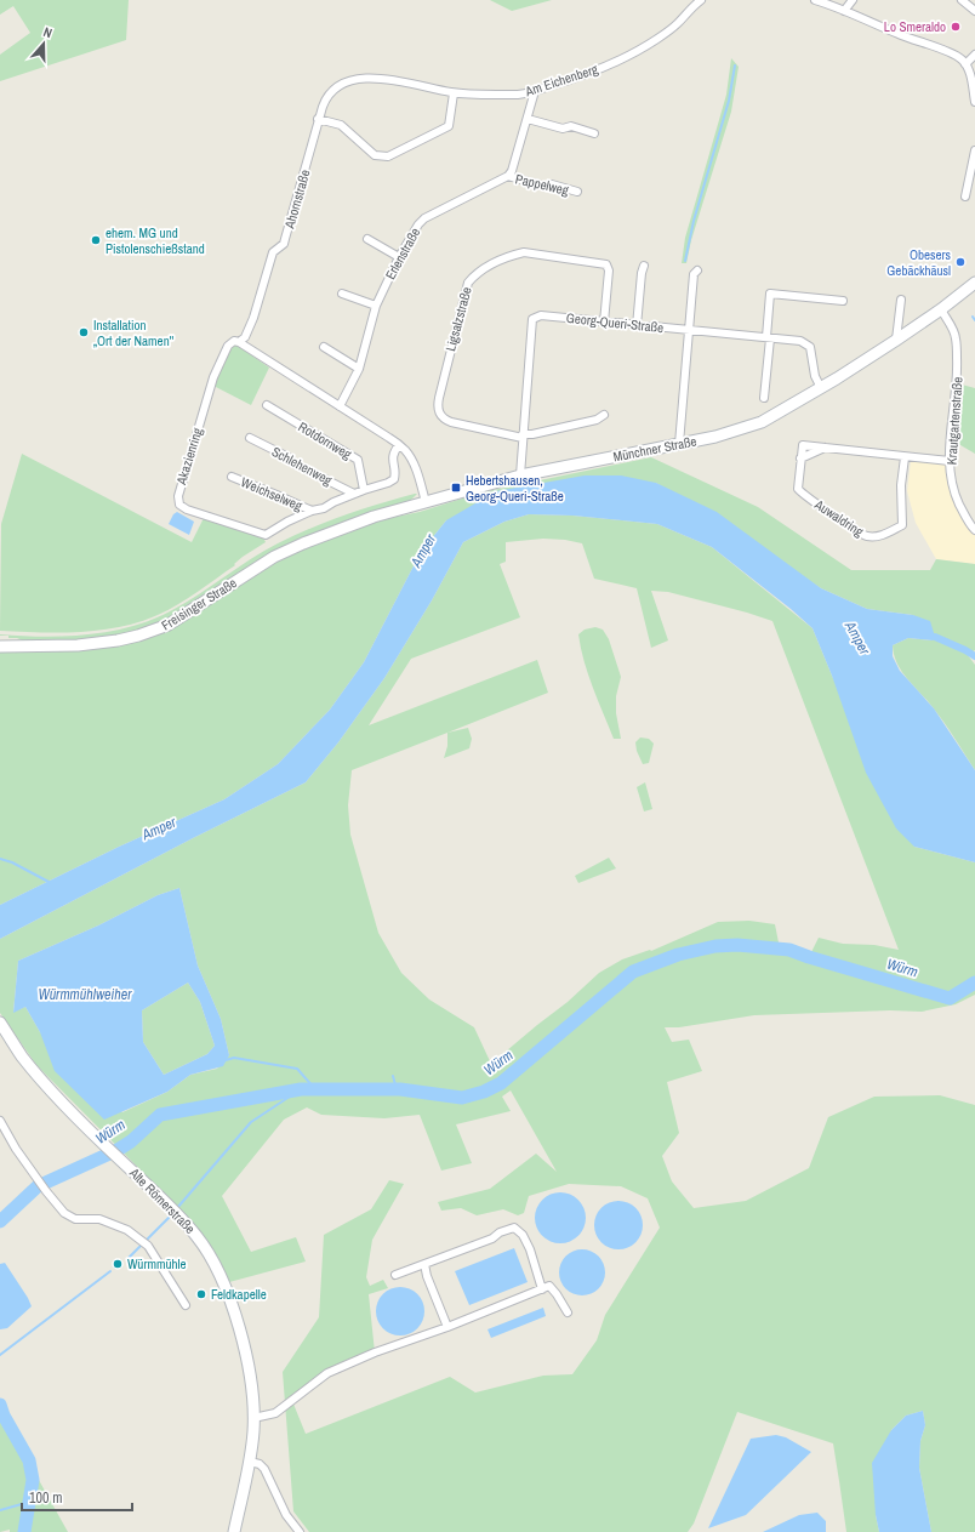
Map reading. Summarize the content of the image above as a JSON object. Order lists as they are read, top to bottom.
{
  "streets": {
    "main road": ["Münchner Straße", "Freisinger Straße", "Alte Römerstraße"],
    "street": [
      "Am Eichenberg",
      "Pappelweg",
      "Ahornstraße",
      "Erlenstraße",
      "Ligsalzstraße",
      "Georg-Queri-Straße",
      "Krautgartenstraße",
      "Rotdornweg",
      "Akazienring",
      "Schlehenweg",
      "Weichselweg",
      "Auwaldring"
    ]
  },
  "crossings": [
    ["Am Eichenberg", "Ahornstraße"],
    ["Pappelweg", "Erlenstraße"],
    ["Ahornstraße", "Akazienring"],
    ["Ligsalzstraße", "Georg-Queri-Straße"],
    ["Georg-Queri-Straße", "Münchner Straße"],
    ["Krautgartenstraße", "Münchner Straße"],
    ["Rotdornweg", "Akazienring"],
    ["Münchner Straße", "Freisinger Straße"],
    ["Akazienring", "Schlehenweg"],
    ["Akazienring", "Weichselweg"]
  ],
  "water": ["Amper", "Würm", "Würmmühlweiher"],
  "places": {
    "other": [
      "Lo Smeraldo",
      "ehem. MG und Pistolenschießstand",
      "Obesers Gebäckhäusl",
      "Installation „Ort der Namen''",
      "Würmmühle",
      "Feldkapelle"
    ],
    "transit": ["Hebertshausen, Georg-Queri-Straße"]
  },
  "scale_bar": "100 m",
  "north": "top"
}
